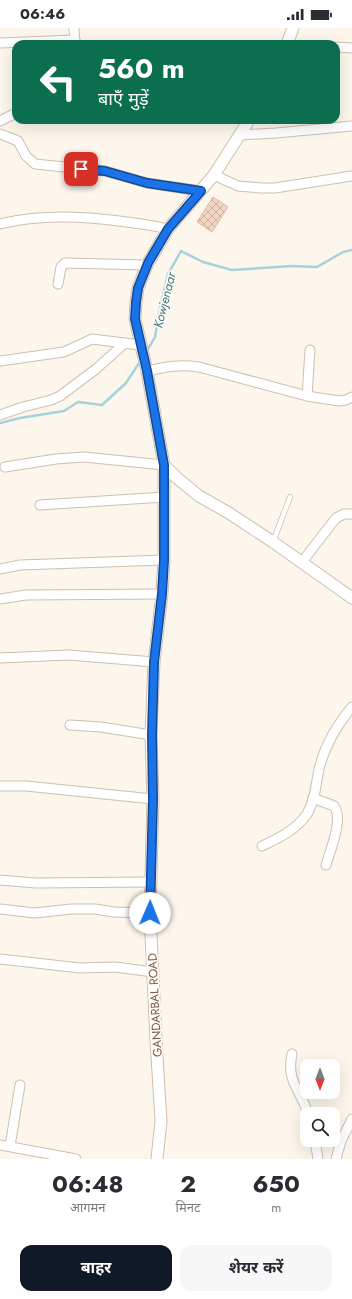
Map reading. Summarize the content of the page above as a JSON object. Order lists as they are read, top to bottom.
{
  "streets": {
    "street": ["GANDARBAL ROAD"]
  },
  "water": ["Kowjenaar"],
  "north": "bottom",
  "page": {
    "status": "06:46",
    "turn": ["560 m", "बाएँ मुड़ें"],
    "eta": [
      "06:48",
      "आगमन",
      "2",
      "मिनट",
      "650",
      "m"
    ],
    "buttons": ["बाहर", "शेयर करें"]
  }
}
